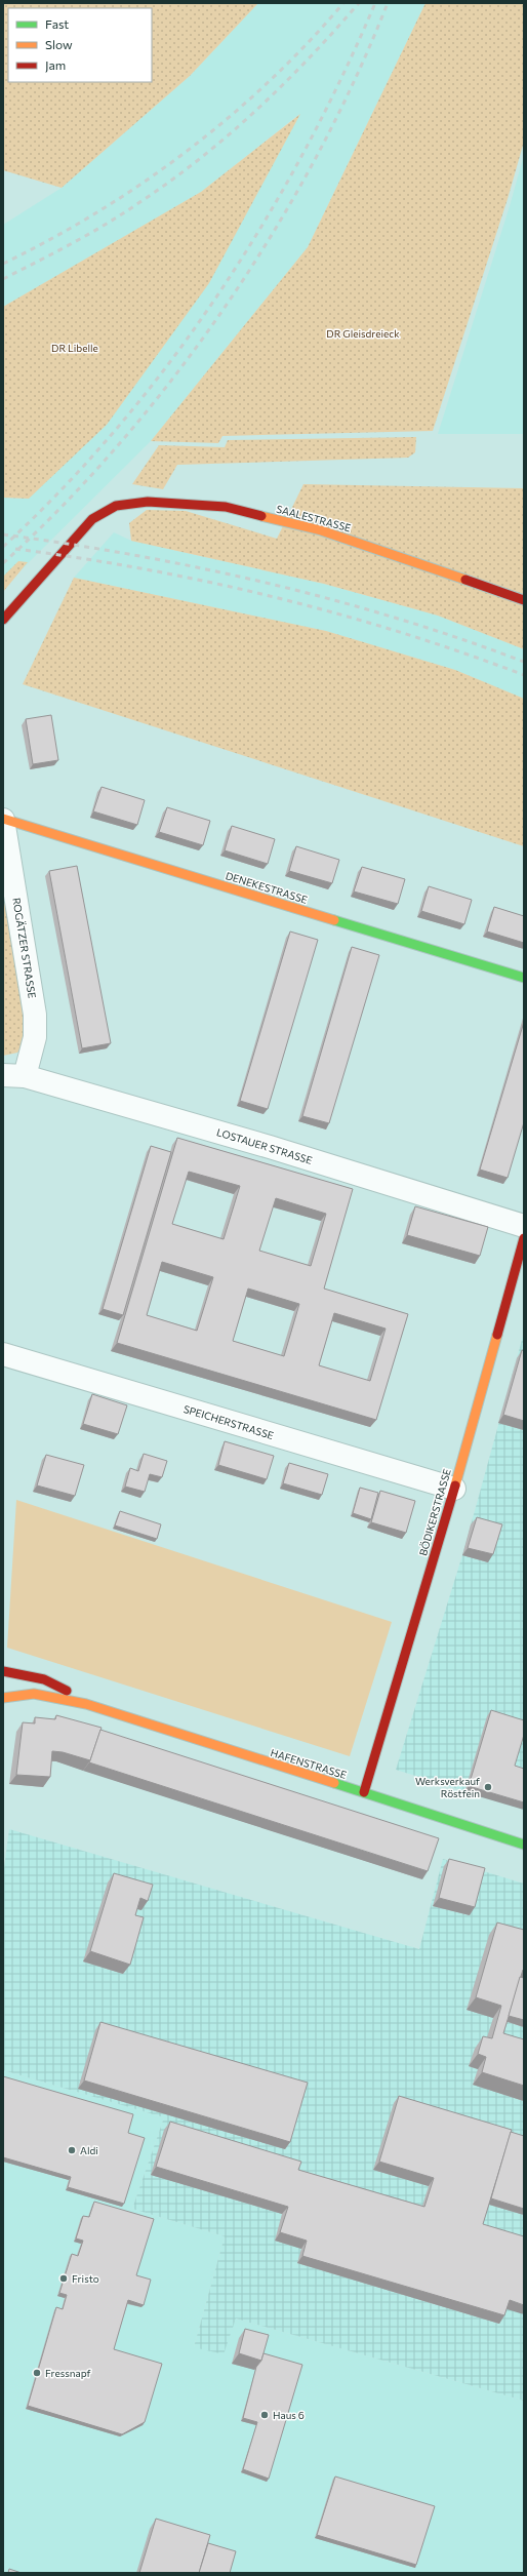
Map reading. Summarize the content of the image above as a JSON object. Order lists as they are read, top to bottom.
{
  "streets": {
    "street": [
      "SAALESTRASSE",
      "DENEKESTRASSE",
      "ROGÄTZER STRASSE",
      "LOSTAUER STRASSE",
      "SPEICHERSTRASSE",
      "BÖDIKERSTRASSE",
      "HAFENSTRASSE"
    ]
  },
  "crossings": [
    ["DENEKESTRASSE", "ROGÄTZER STRASSE"],
    ["ROGÄTZER STRASSE", "LOSTAUER STRASSE"],
    ["SPEICHERSTRASSE", "BÖDIKERSTRASSE"],
    ["BÖDIKERSTRASSE", "HAFENSTRASSE"]
  ],
  "parks": ["DR Gleisdreieck", "DR Libelle"],
  "places": [
    "Werksverkauf Röstfein",
    "Aldi",
    "Fristo",
    "Fressnapf",
    "Haus 6"
  ],
  "legend": ["Fast", "Slow", "Jam"]
}
